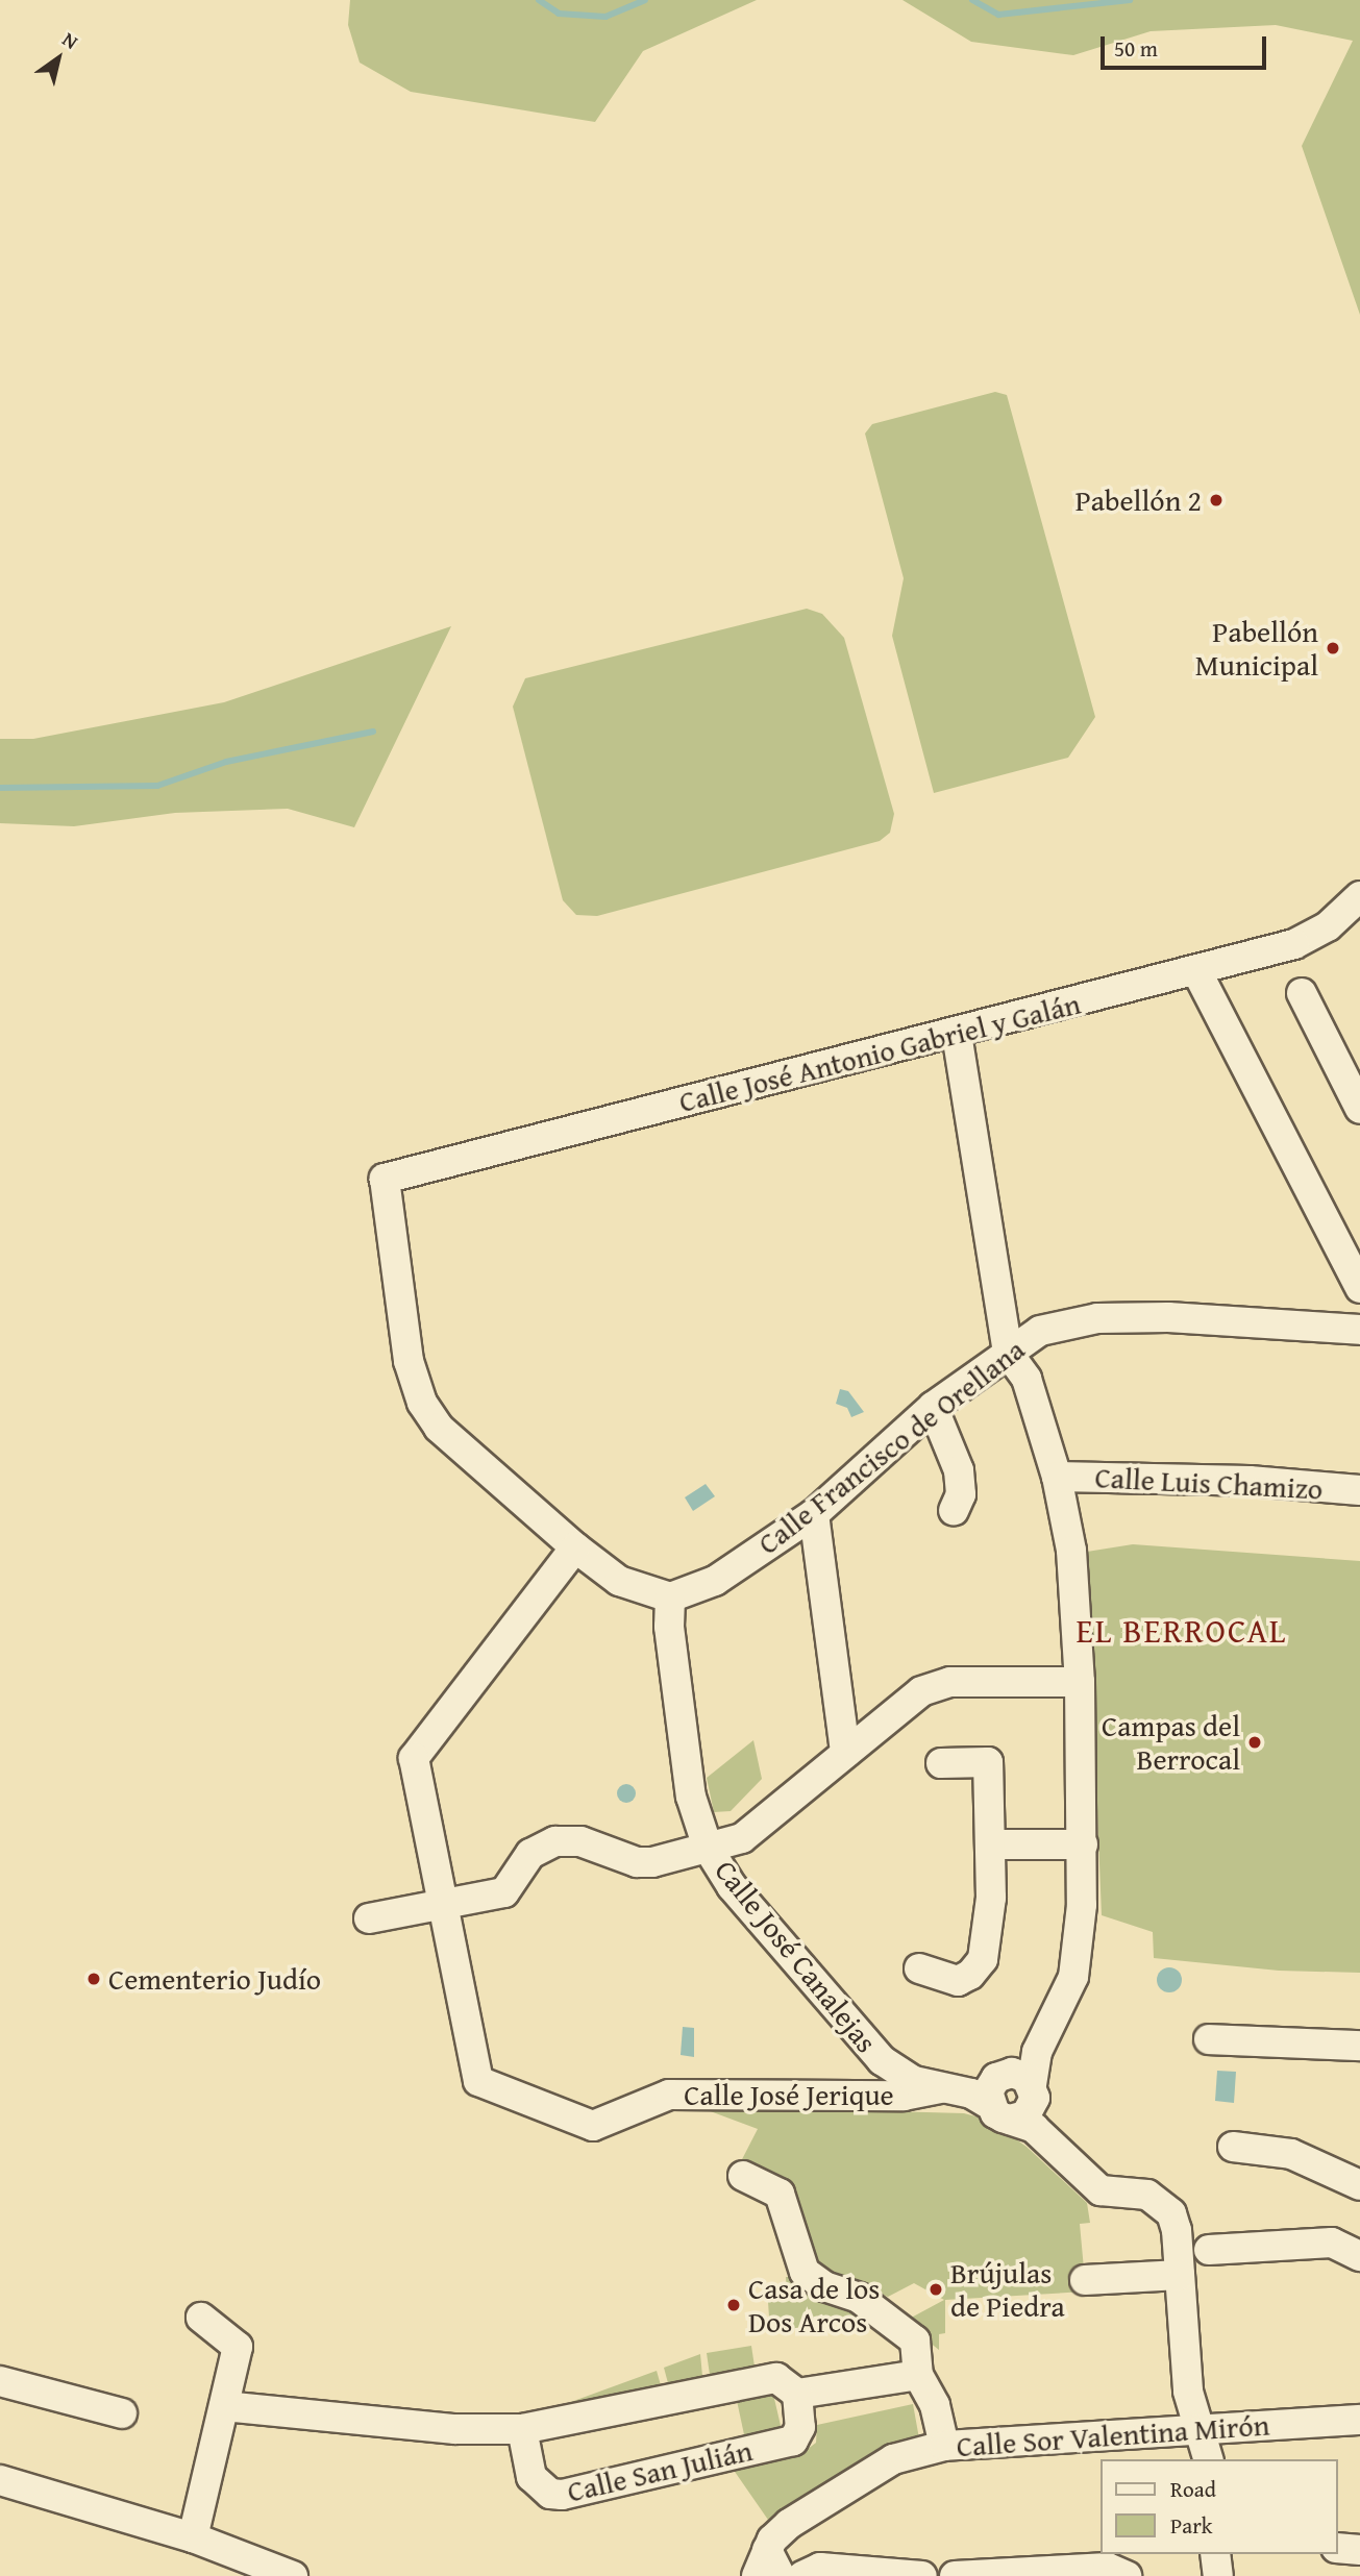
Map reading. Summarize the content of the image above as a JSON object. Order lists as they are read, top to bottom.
{
  "streets": {
    "street": [
      "Calle José Antonio Gabriel y Galán",
      "Calle Francisco de Orellana",
      "Calle Luis Chamizo",
      "Calle José Canalejas",
      "Calle José Jerique",
      "Calle Sor Valentina Mirón",
      "Calle San Julián"
    ]
  },
  "crossings": [
    ["Calle Francisco de Orellana", "Calle José Canalejas"],
    ["Calle José Canalejas", "Calle José Jerique"],
    ["Calle José Canalejas", "Calle Sor Valentina Mirón"]
  ],
  "districts": ["EL BERROCAL"],
  "places": [
    "Pabellón 2",
    "Pabellón Municipal",
    "Campas del Berrocal",
    "Cementerio Judío",
    "Brújulas de Piedra",
    "Casa de los Dos Arcos"
  ],
  "legend": ["Road", "Park"],
  "scale_bar": "50 m",
  "north": "top right"
}
